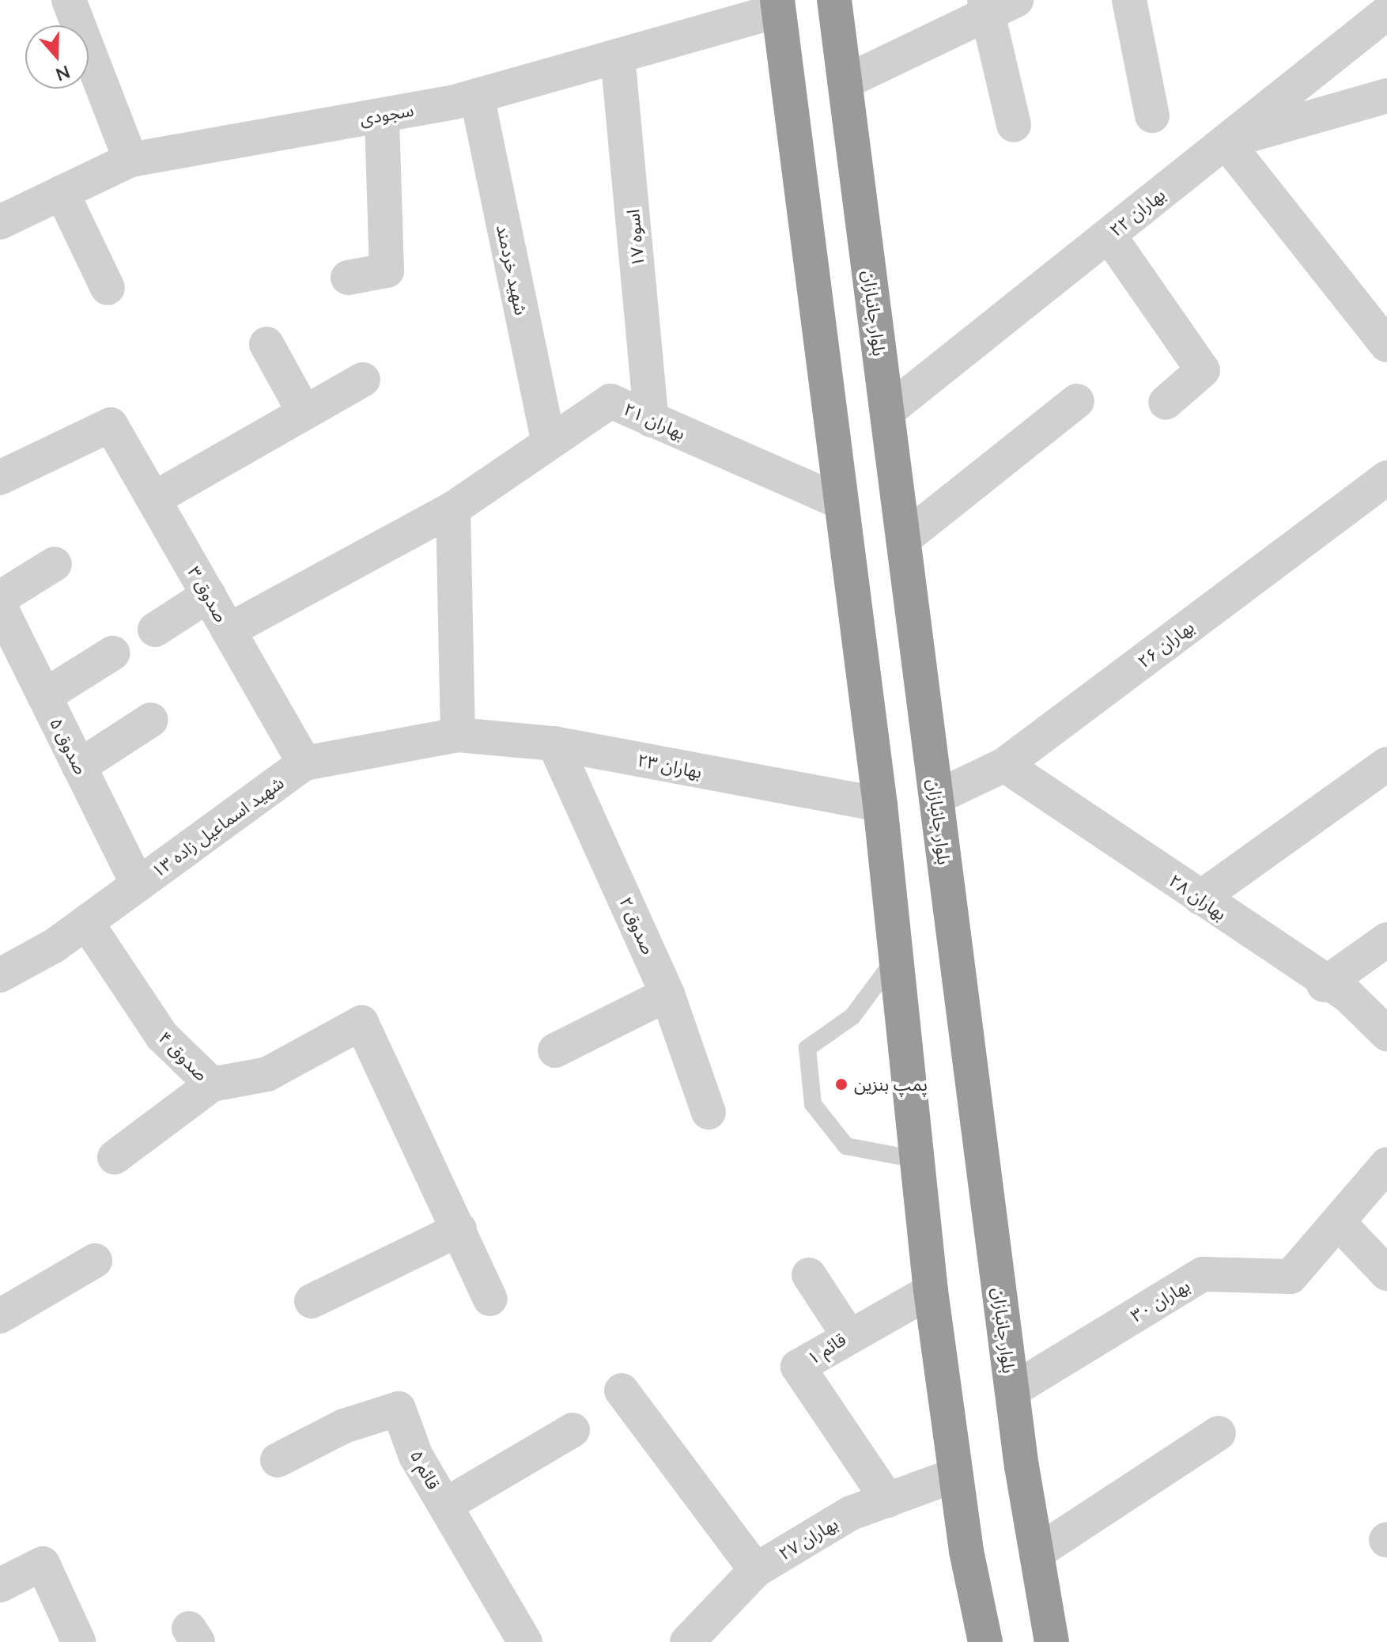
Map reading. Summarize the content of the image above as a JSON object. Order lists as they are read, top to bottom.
{
  "streets": {
    "highway": ["بلوار جانبازان"],
    "street": [
      "سجودی",
      "بهاران ۲۲",
      "اسوه ۱۷",
      "شهید خردمند",
      "بهاران ۲۱",
      "صدوق ۳",
      "بهاران ۲۶",
      "صدوق ۵",
      "بهاران ۲۳",
      "شهید اسماعیل زاده ۱۳",
      "بهاران ۲۸",
      "صدوق ۲",
      "صدوق ۴",
      "بهاران ۳۰",
      "قائم ۱",
      "قائم ۵",
      "بهاران ۲۷"
    ]
  },
  "crossings": [
    ["سجودی", "اسوه ۱۷"],
    ["سجودی", "شهید خردمند"],
    ["بهاران ۲۲", "بلوار جانبازان"],
    ["اسوه ۱۷", "بهاران ۲۱"],
    ["شهید خردمند", "بهاران ۲۱"],
    ["بلوار جانبازان", "بهاران ۲۶"],
    ["بلوار جانبازان", "بهاران ۳۰"],
    ["بهاران ۲۱", "صدوق ۳"],
    ["صدوق ۳", "شهید اسماعیل زاده ۱۳"],
    ["بهاران ۲۶", "بهاران ۲۸"],
    ["صدوق ۵", "شهید اسماعیل زاده ۱۳"],
    ["بهاران ۲۳", "شهید اسماعیل زاده ۱۳"],
    ["بهاران ۲۳", "صدوق ۲"],
    ["شهید اسماعیل زاده ۱۳", "صدوق ۴"],
    ["قائم ۱", "بهاران ۲۷"]
  ],
  "places": ["پمپ بنزین"],
  "north": "bottom"
}
